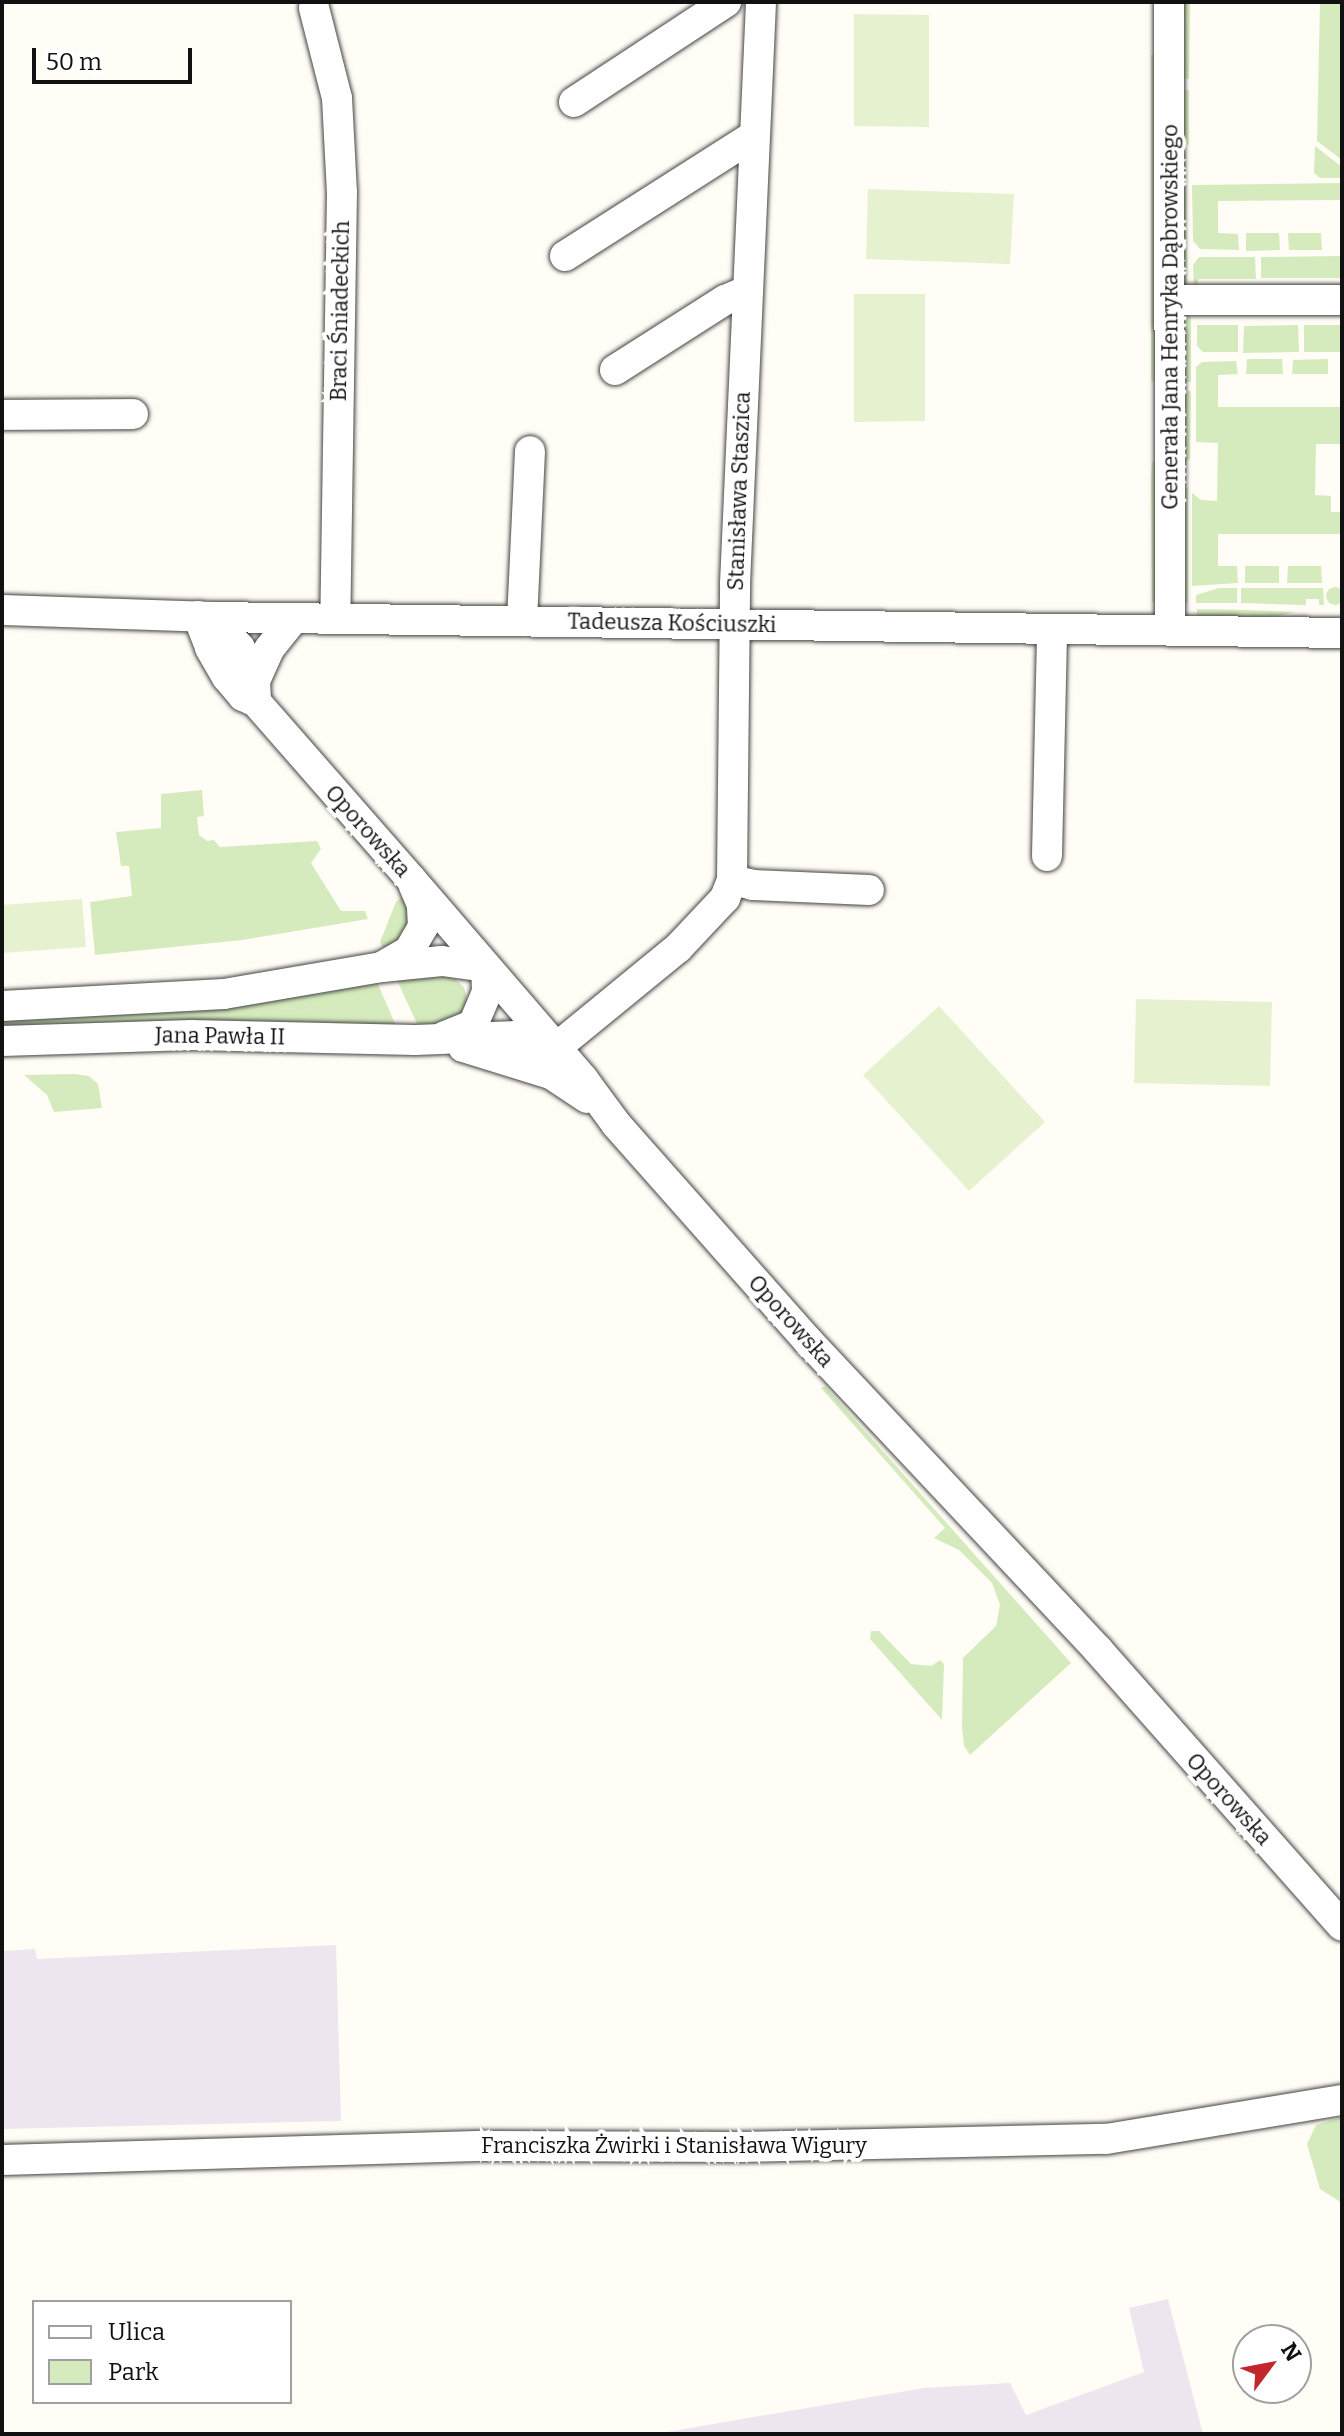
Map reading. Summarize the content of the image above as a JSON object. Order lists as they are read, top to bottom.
{
  "streets": {
    "street": [
      "Braci Śniadeckich",
      "Generała Jana Henryka Dąbrowskiego",
      "Stanisława Staszica",
      "Tadeusza Kościuszki",
      "Oporowska",
      "Jana Pawła II",
      "Franciszka Żwirki i Stanisława Wigury"
    ]
  },
  "crossings": [
    ["Braci Śniadeckich", "Tadeusza Kościuszki"],
    ["Generała Jana Henryka Dąbrowskiego", "Tadeusza Kościuszki"],
    ["Stanisława Staszica", "Tadeusza Kościuszki"],
    ["Tadeusza Kościuszki", "Oporowska"],
    ["Oporowska", "Jana Pawła II"]
  ],
  "legend": ["Ulica", "Park"],
  "scale_bar": "50 m",
  "north": "top right"
}
